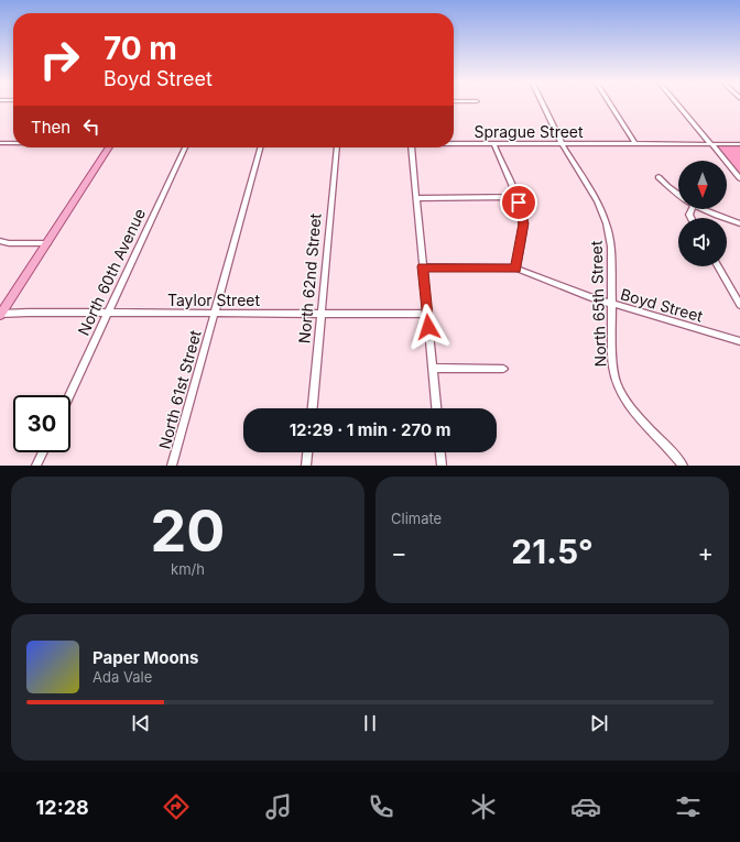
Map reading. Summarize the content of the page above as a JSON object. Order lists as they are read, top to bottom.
{
  "streets": {
    "street": [
      "Sprague Street",
      "North 60th Avenue",
      "North 62nd Street",
      "Taylor Street",
      "North 65th Street",
      "Boyd Street",
      "North 61st Street"
    ]
  },
  "crossings": [
    ["Sprague Street", "North 65th Street"],
    ["North 60th Avenue", "Taylor Street"],
    ["North 62nd Street", "Taylor Street"],
    ["Taylor Street", "North 61st Street"],
    ["North 65th Street", "Boyd Street"]
  ],
  "north": "bottom",
  "page": {
    "turn": ["70 m", "Boyd Street"],
    "then": "Then",
    "limit": "30",
    "trip": "12:29 · 1 min · 270 m",
    "tile": [
      ["20", "km/h"],
      "Climate"
    ],
    "heat": ["−", "21.5°", "+"],
    "song": ["Paper Moons", "Ada Vale"],
    "tabs": "12:28"
  }
}
